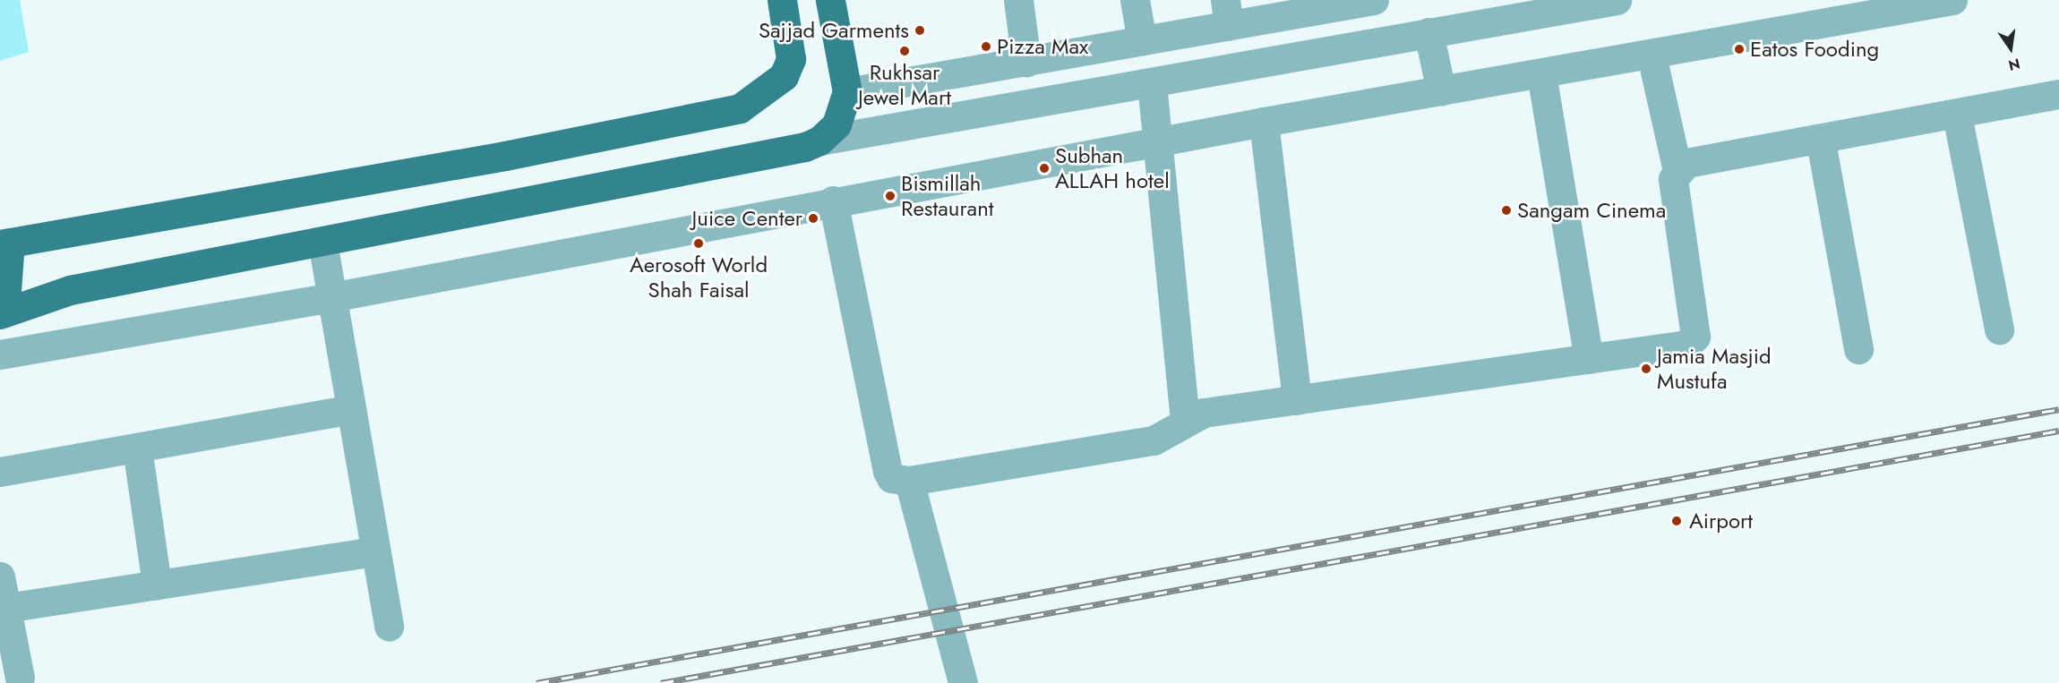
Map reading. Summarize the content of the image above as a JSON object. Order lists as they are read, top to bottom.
{
  "places": [
    "Sajjad Garments",
    "Pizza Max",
    "Eatos Fooding",
    "Rukhsar Jewel Mart",
    "Subhan ALLAH hotel",
    "Bismillah Restaurant",
    "Sangam Cinema",
    "Juice Center",
    "Aerosoft World Shah Faisal",
    "Jamia Masjid Mustufa",
    "Airport"
  ],
  "north": "bottom"
}
